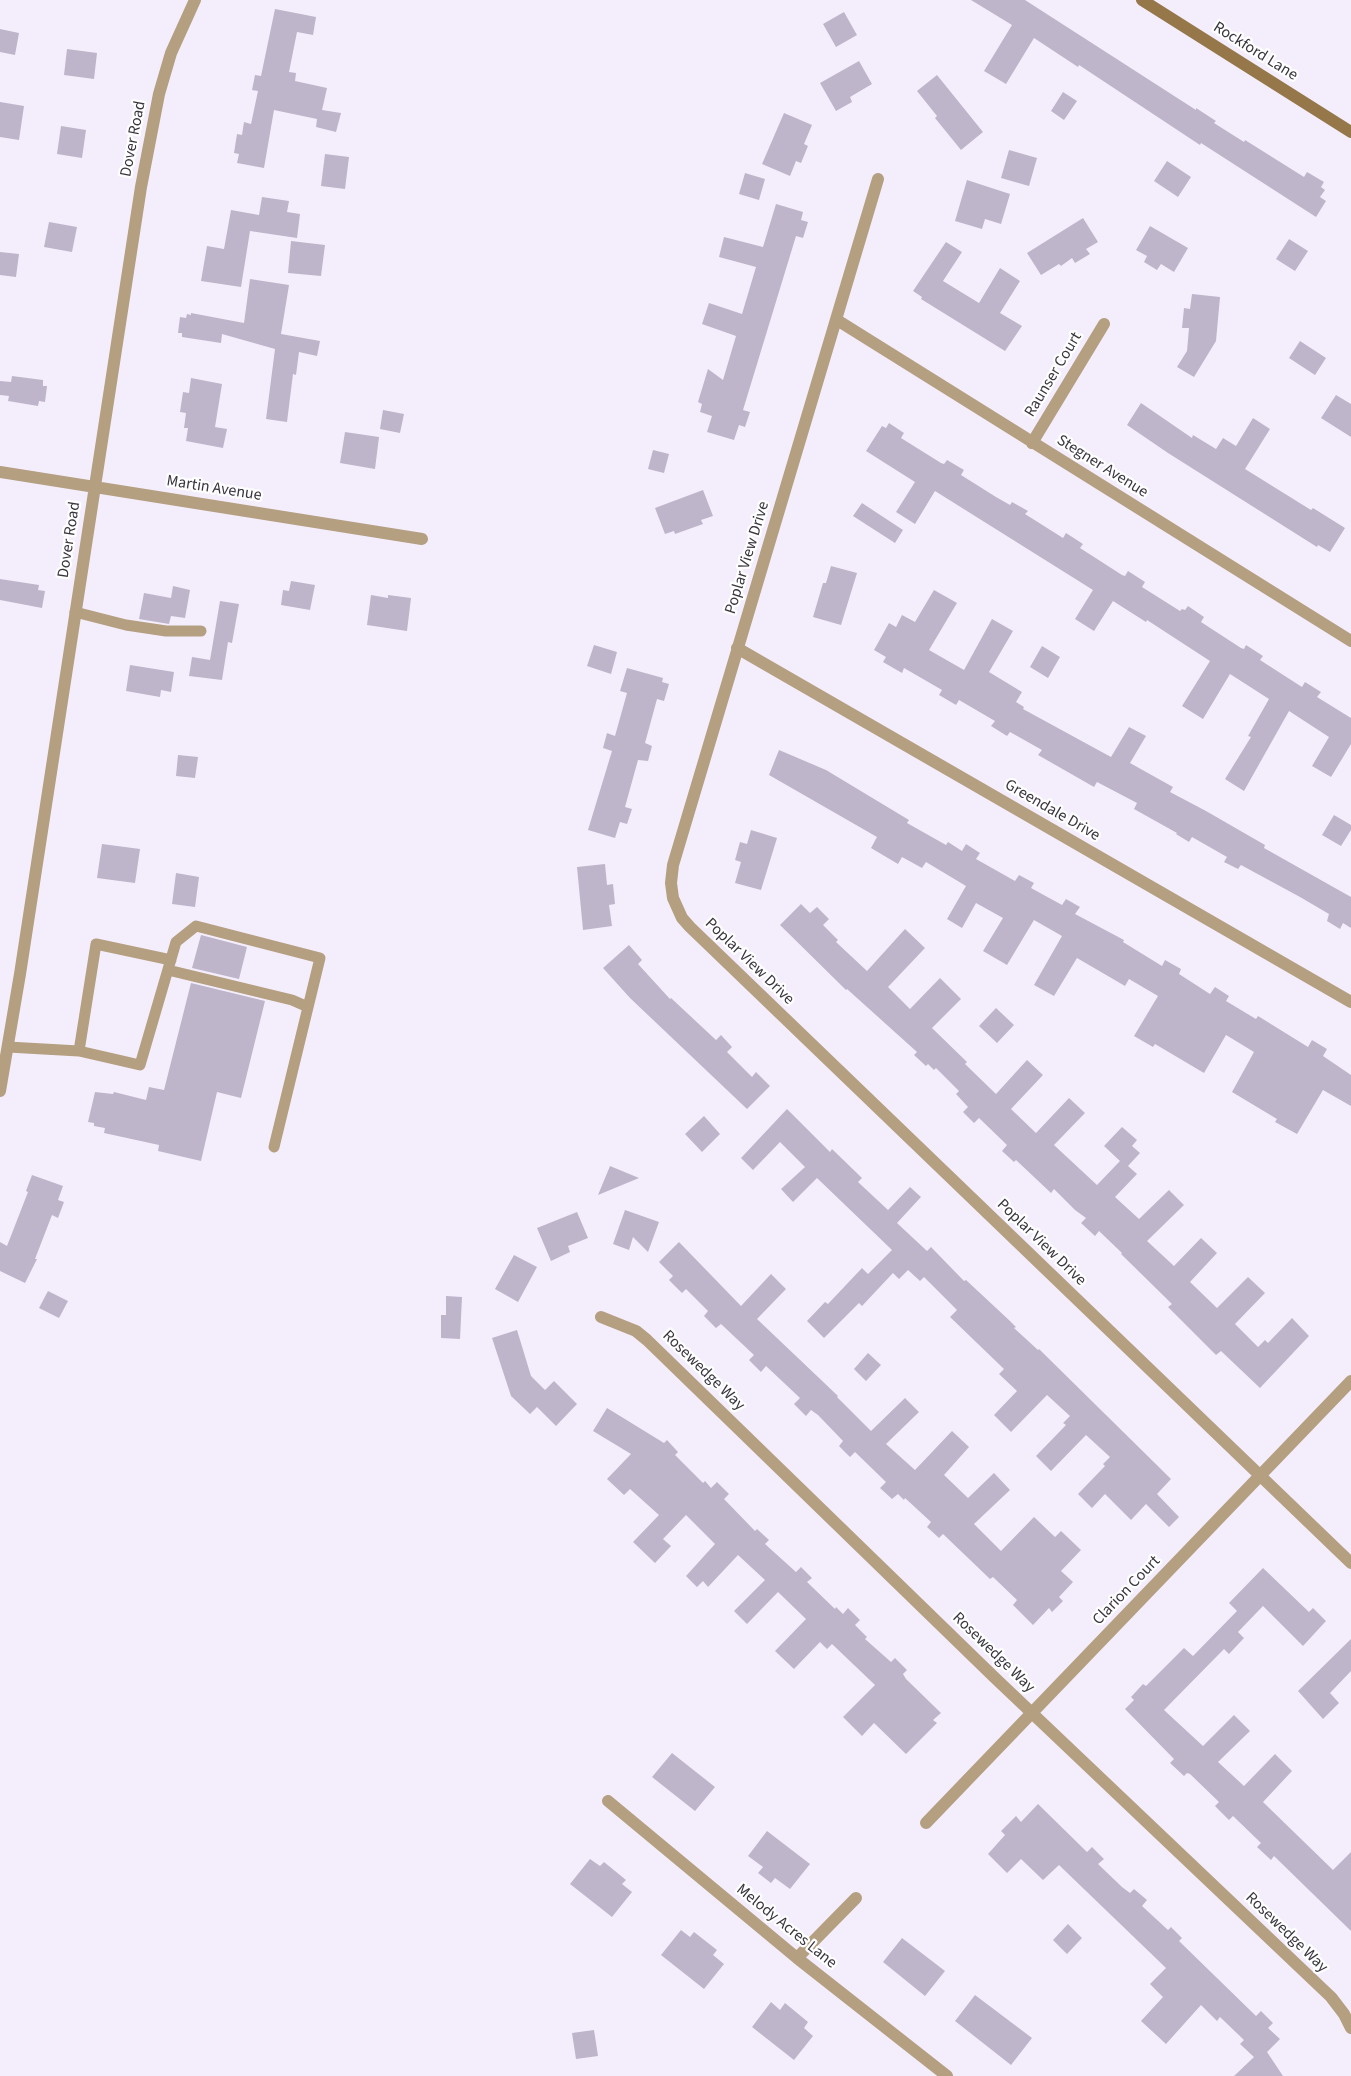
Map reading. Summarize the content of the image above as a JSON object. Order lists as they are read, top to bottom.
{
  "streets": {
    "main road": ["Rockford Lane"],
    "street": [
      "Dover Road",
      "Raunser Court",
      "Stegner Avenue",
      "Martin Avenue",
      "Poplar View Drive",
      "Greendale Drive",
      "Rosewedge Way",
      "Clarion Court",
      "Melody Acres Lane"
    ]
  },
  "crossings": [
    ["Dover Road", "Martin Avenue"],
    ["Raunser Court", "Stegner Avenue"],
    ["Stegner Avenue", "Poplar View Drive"],
    ["Poplar View Drive", "Greendale Drive"],
    ["Poplar View Drive", "Clarion Court"],
    ["Rosewedge Way", "Clarion Court"]
  ]
}
